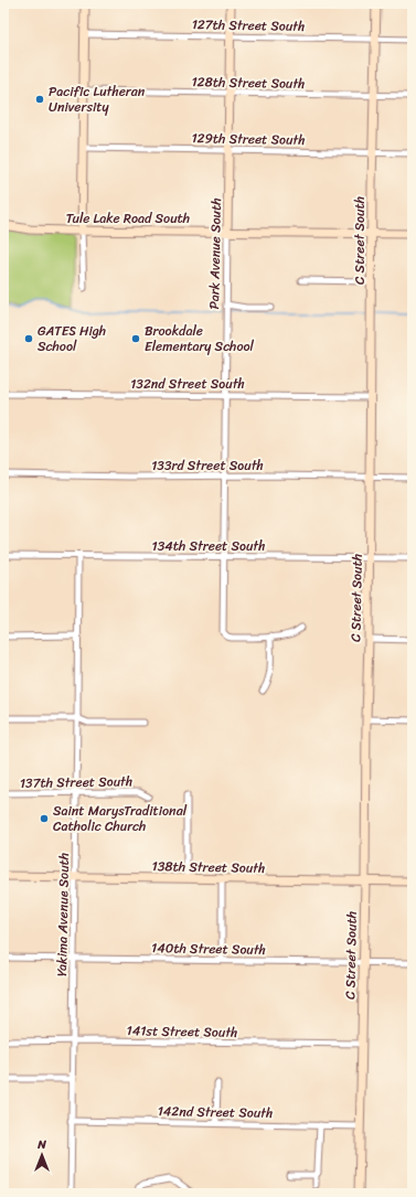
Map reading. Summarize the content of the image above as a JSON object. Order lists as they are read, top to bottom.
{
  "streets": {
    "street": [
      "127th Street South",
      "128th Street South",
      "129th Street South",
      "Tule Lake Road South",
      "C Street South",
      "Park Avenue South",
      "132nd Street South",
      "133rd Street South",
      "134th Street South",
      "137th Street South",
      "138th Street South",
      "Yakima Avenue South",
      "140th Street South",
      "141st Street South",
      "142nd Street South"
    ]
  },
  "crossings": [
    ["127th Street South", "C Street South"],
    ["127th Street South", "Park Avenue South"],
    ["128th Street South", "C Street South"],
    ["128th Street South", "Park Avenue South"],
    ["129th Street South", "C Street South"],
    ["129th Street South", "Park Avenue South"],
    ["Tule Lake Road South", "C Street South"],
    ["Tule Lake Road South", "Park Avenue South"],
    ["C Street South", "132nd Street South"],
    ["C Street South", "133rd Street South"],
    ["C Street South", "134th Street South"],
    ["C Street South", "138th Street South"],
    ["C Street South", "140th Street South"],
    ["C Street South", "141st Street South"],
    ["C Street South", "142nd Street South"],
    ["Park Avenue South", "132nd Street South"],
    ["Park Avenue South", "133rd Street South"],
    ["Park Avenue South", "134th Street South"],
    ["134th Street South", "Yakima Avenue South"],
    ["137th Street South", "Yakima Avenue South"],
    ["138th Street South", "Yakima Avenue South"],
    ["Yakima Avenue South", "140th Street South"],
    ["Yakima Avenue South", "141st Street South"],
    ["Yakima Avenue South", "142nd Street South"]
  ],
  "places": [
    "Pacific Lutheran University",
    "GATES High School",
    "Brookdale Elementary School",
    "Saint MarysTraditional Catholic Church"
  ],
  "north": "top"
}
